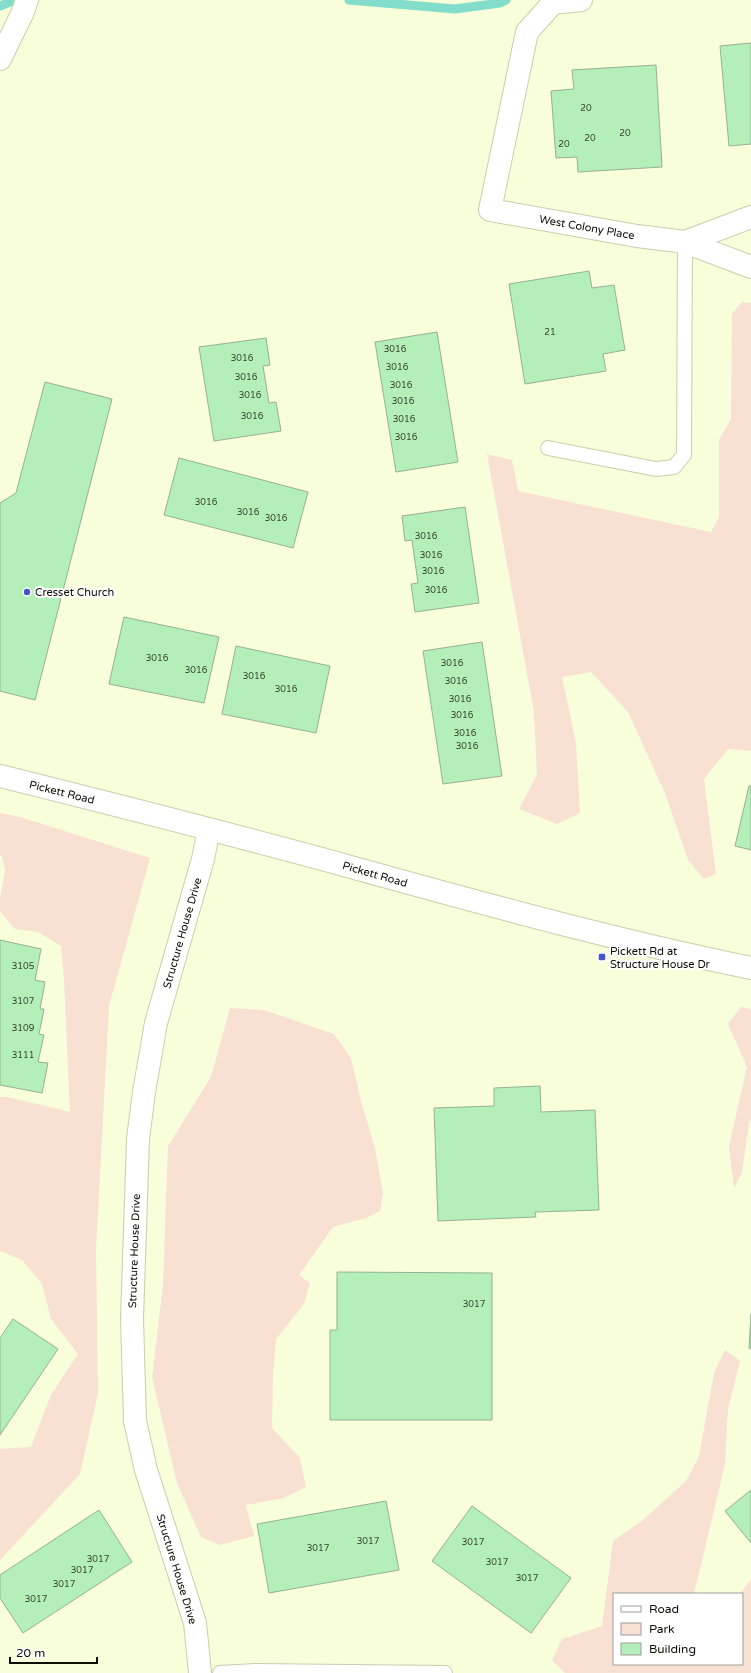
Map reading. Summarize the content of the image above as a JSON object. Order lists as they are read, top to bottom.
{
  "streets": {
    "street": ["West Colony Place", "Pickett Road", "Structure House Drive"]
  },
  "crossings": [
    ["Pickett Road", "Structure House Drive"]
  ],
  "places": {
    "other": ["Cresset Church"],
    "transit": ["Pickett Rd at Structure House Dr"]
  },
  "house_numbers": [
    "20",
    "20",
    "20",
    "20",
    "21",
    "3016",
    "3016",
    "3016",
    "3016",
    "3016",
    "3016",
    "3016",
    "3016",
    "3016",
    "3016",
    "3016",
    "3016",
    "3016",
    "3016",
    "3016",
    "3016",
    "3016",
    "3016",
    "3016",
    "3016",
    "3016",
    "3016",
    "3016",
    "3016",
    "3016",
    "3016",
    "3016",
    "3105",
    "3107",
    "3109",
    "3111",
    "3017",
    "3017",
    "3017",
    "3017",
    "3017",
    "3017",
    "3017",
    "3017",
    "3017",
    "3017"
  ],
  "legend": ["Road", "Park", "Building"],
  "scale_bar": "20 m"
}
